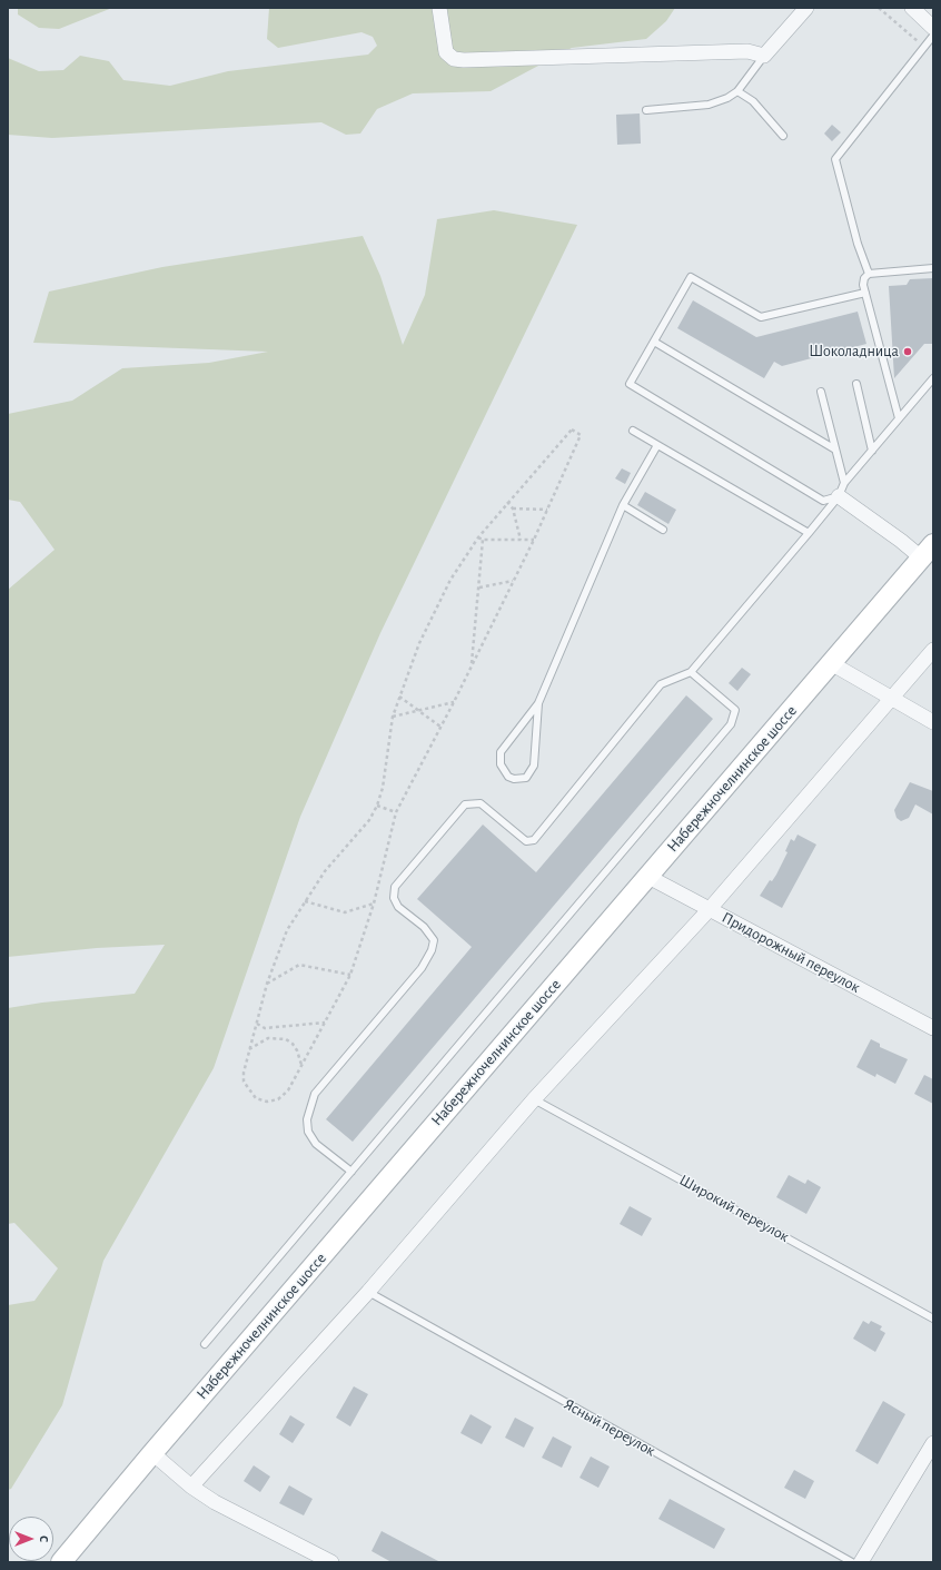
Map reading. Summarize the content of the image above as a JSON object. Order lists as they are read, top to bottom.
{
  "streets": {
    "main road": ["Набережночелнинское шоссе"],
    "street": ["Придорожный переулок"],
    "lane": ["Широкий переулок", "Ясный переулок"]
  },
  "crossings": [
    ["Набережночелнинское шоссе", "Придорожный переулок"]
  ],
  "places": ["Шоколадница"],
  "north": "right"
}
